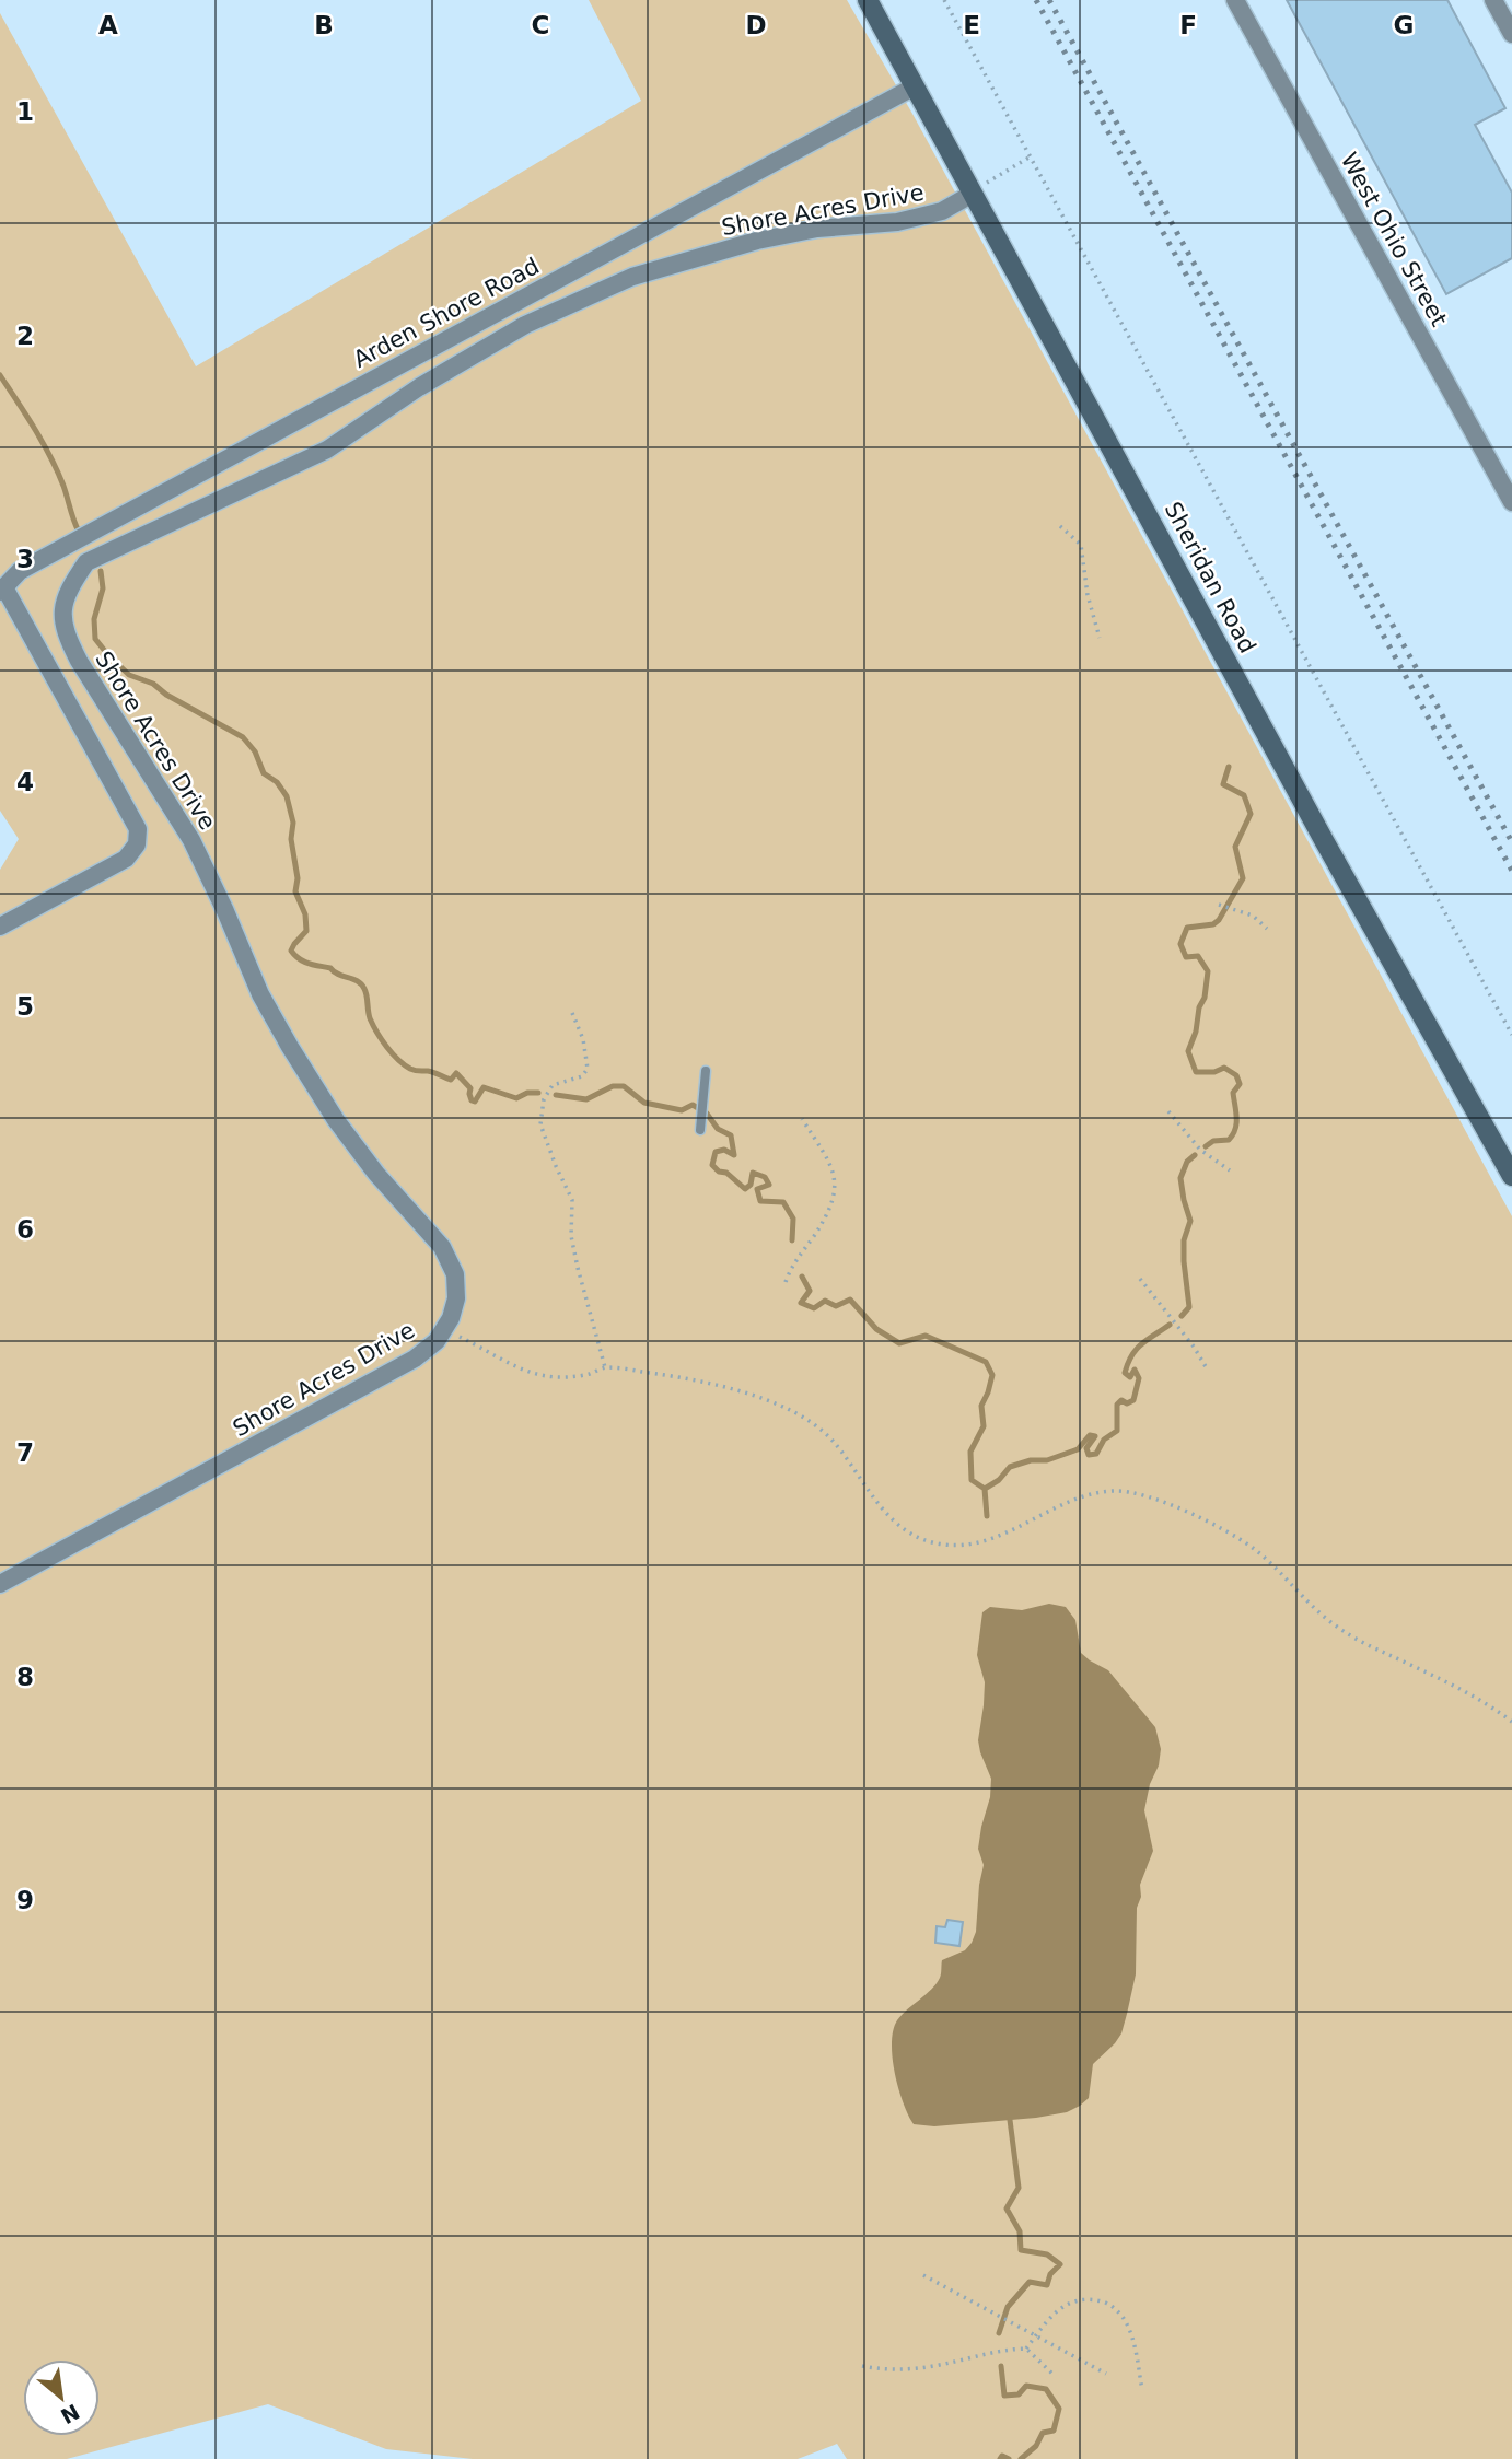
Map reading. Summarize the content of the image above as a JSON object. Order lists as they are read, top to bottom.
{
  "streets": {
    "main road": ["Sheridan Road"],
    "street": ["Shore Acres Drive", "West Ohio Street", "Arden Shore Road"]
  },
  "crossings": [
    ["Shore Acres Drive", "Sheridan Road"],
    ["Arden Shore Road", "Sheridan Road"]
  ],
  "north": "bottom right",
  "grid": {
    "columns": [
      "A",
      "B",
      "C",
      "D",
      "E",
      "F",
      "G"
    ],
    "rows": [
      "1",
      "2",
      "3",
      "4",
      "5",
      "6",
      "7",
      "8",
      "9"
    ]
  }
}
